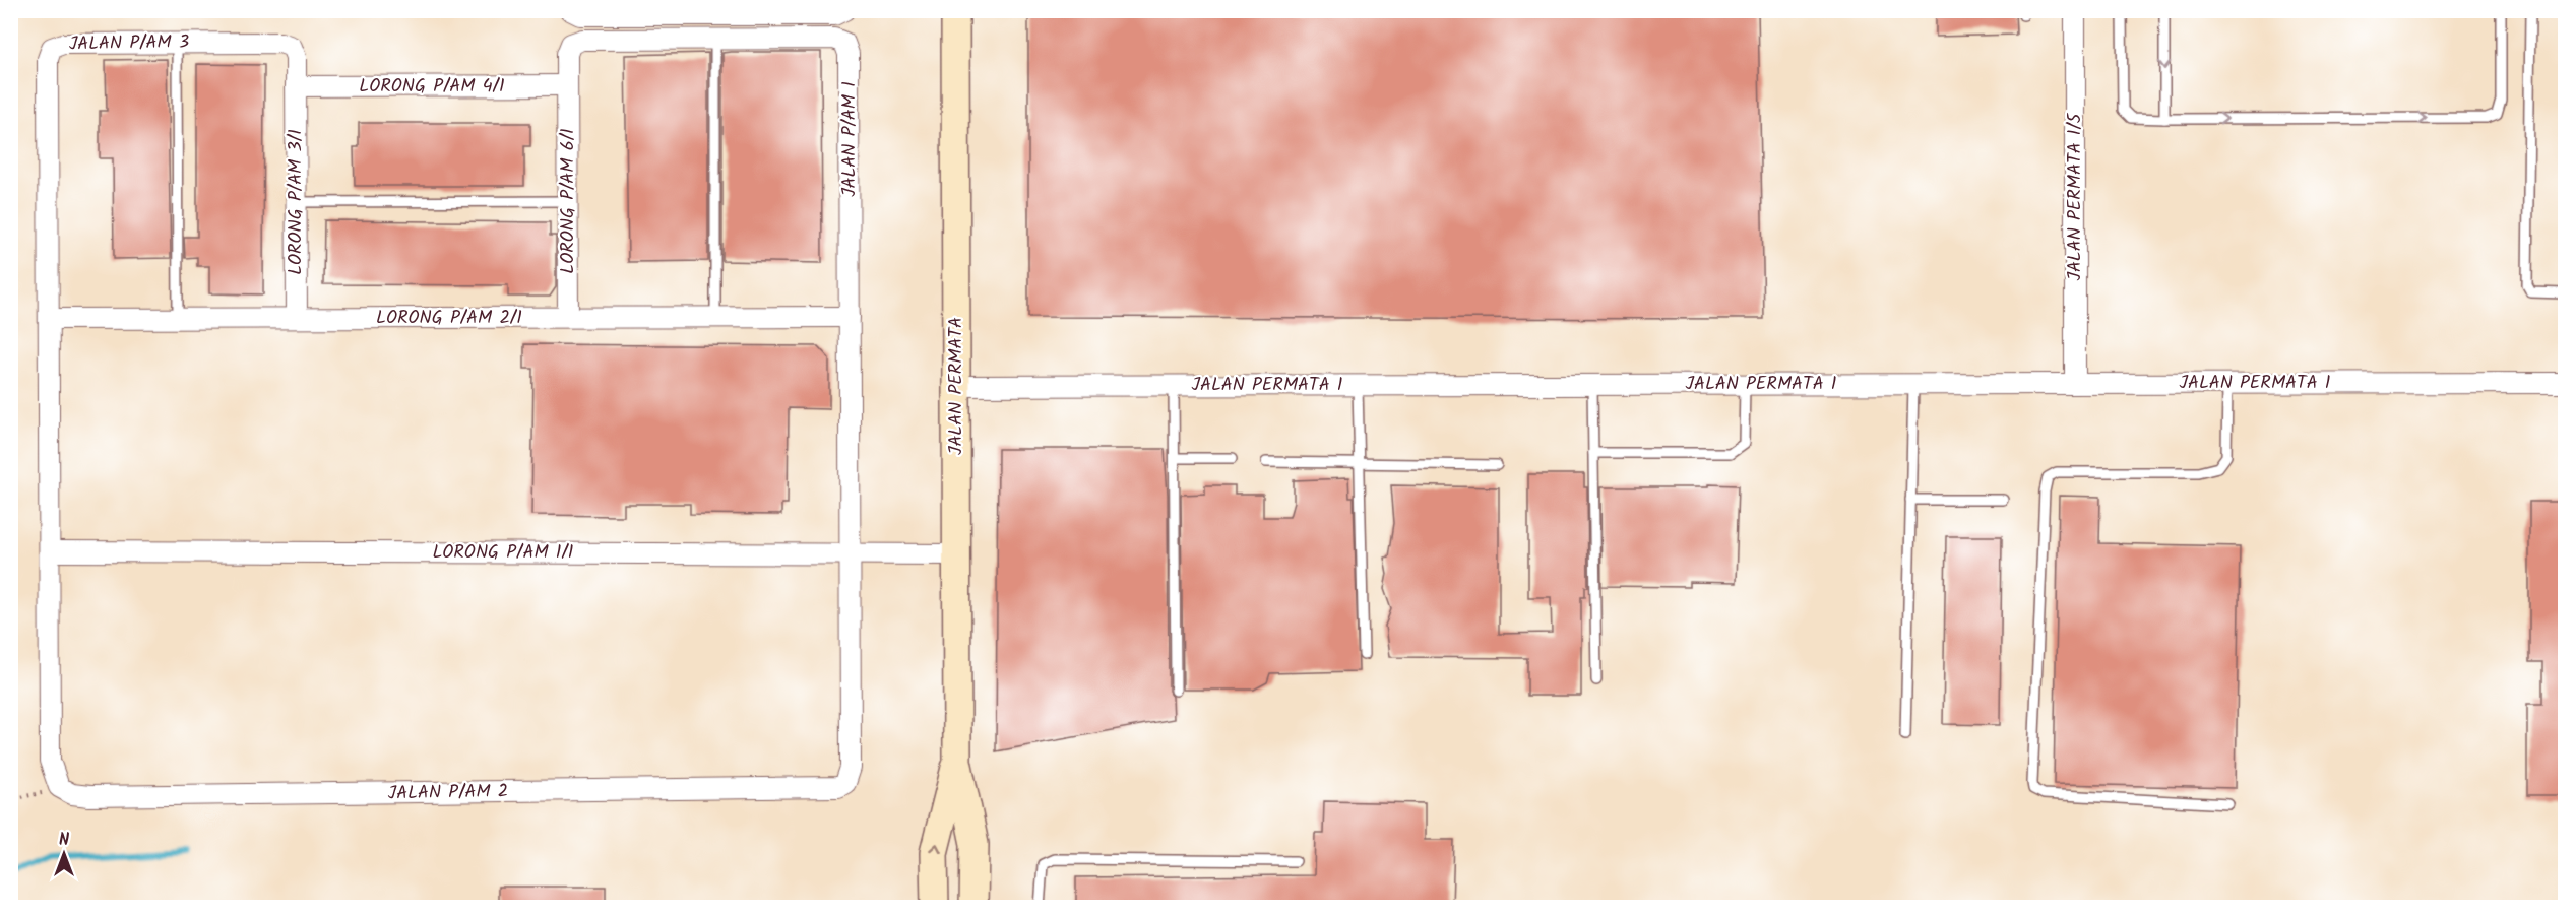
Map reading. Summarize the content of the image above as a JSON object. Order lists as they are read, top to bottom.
{
  "streets": {
    "street": [
      "JALAN P/AM 3",
      "LORONG P/AM 4/1",
      "JALAN P/AM 1",
      "JALAN PERMATA 1/5",
      "LORONG P/AM 6/1",
      "LORONG P/AM 3/1",
      "LORONG P/AM 2/1",
      "JALAN PERMATA 1",
      "JALAN PERMATA",
      "LORONG P/AM 1/1",
      "JALAN P/AM 2"
    ]
  },
  "crossings": [
    ["JALAN P/AM 3", "LORONG P/AM 4/1"],
    ["JALAN P/AM 3", "LORONG P/AM 3/1"],
    ["JALAN P/AM 3", "LORONG P/AM 2/1"],
    ["LORONG P/AM 4/1", "JALAN P/AM 1"],
    ["LORONG P/AM 4/1", "LORONG P/AM 6/1"],
    ["LORONG P/AM 4/1", "LORONG P/AM 3/1"],
    ["JALAN P/AM 1", "LORONG P/AM 6/1"],
    ["JALAN P/AM 1", "LORONG P/AM 2/1"],
    ["JALAN P/AM 1", "LORONG P/AM 1/1"],
    ["JALAN P/AM 1", "JALAN P/AM 2"],
    ["JALAN PERMATA 1/5", "JALAN PERMATA 1"],
    ["LORONG P/AM 6/1", "LORONG P/AM 2/1"],
    ["LORONG P/AM 3/1", "LORONG P/AM 2/1"],
    ["JALAN PERMATA 1", "JALAN PERMATA"],
    ["JALAN PERMATA", "LORONG P/AM 1/1"],
    ["LORONG P/AM 1/1", "JALAN P/AM 2"]
  ],
  "north": "top"
}
